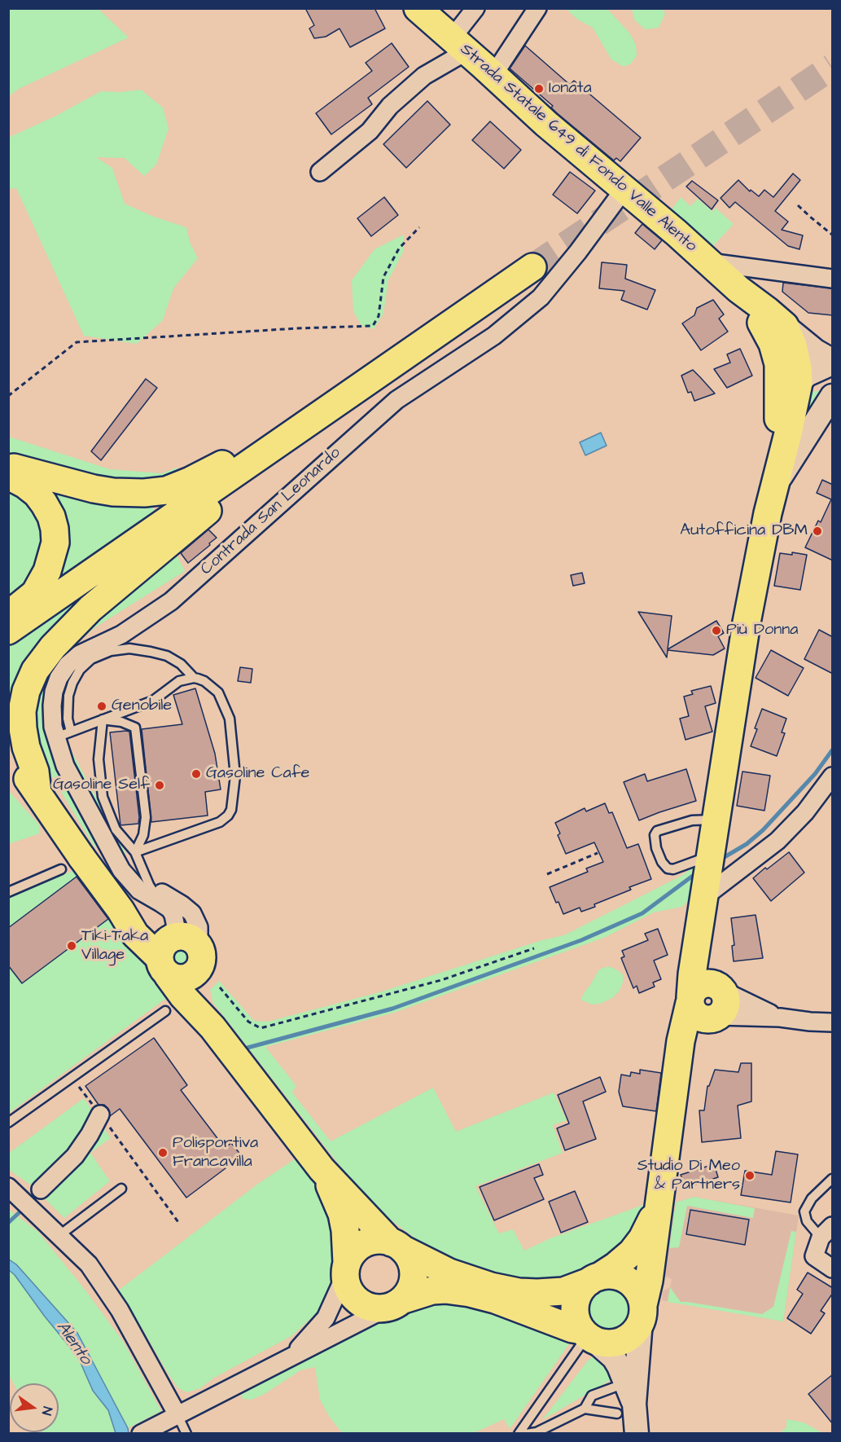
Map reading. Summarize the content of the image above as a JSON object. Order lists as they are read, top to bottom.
{
  "streets": {
    "main road": ["Strada Statale 649 di Fondo Valle Alento"],
    "street": ["Contrada San Leonardo"]
  },
  "crossings": [
    ["Strada Statale 649 di Fondo Valle Alento", "Contrada San Leonardo"]
  ],
  "water": ["Alento"],
  "places": [
    "Ionata",
    "Autofficina DBM",
    "Più Donna",
    "Genobile",
    "Gasoline Cafe",
    "Gasoline Self",
    "Tiki-Taka Village",
    "Polisportiva Francavilla",
    "Studio Di Meo & Partners"
  ],
  "north": "right"
}
